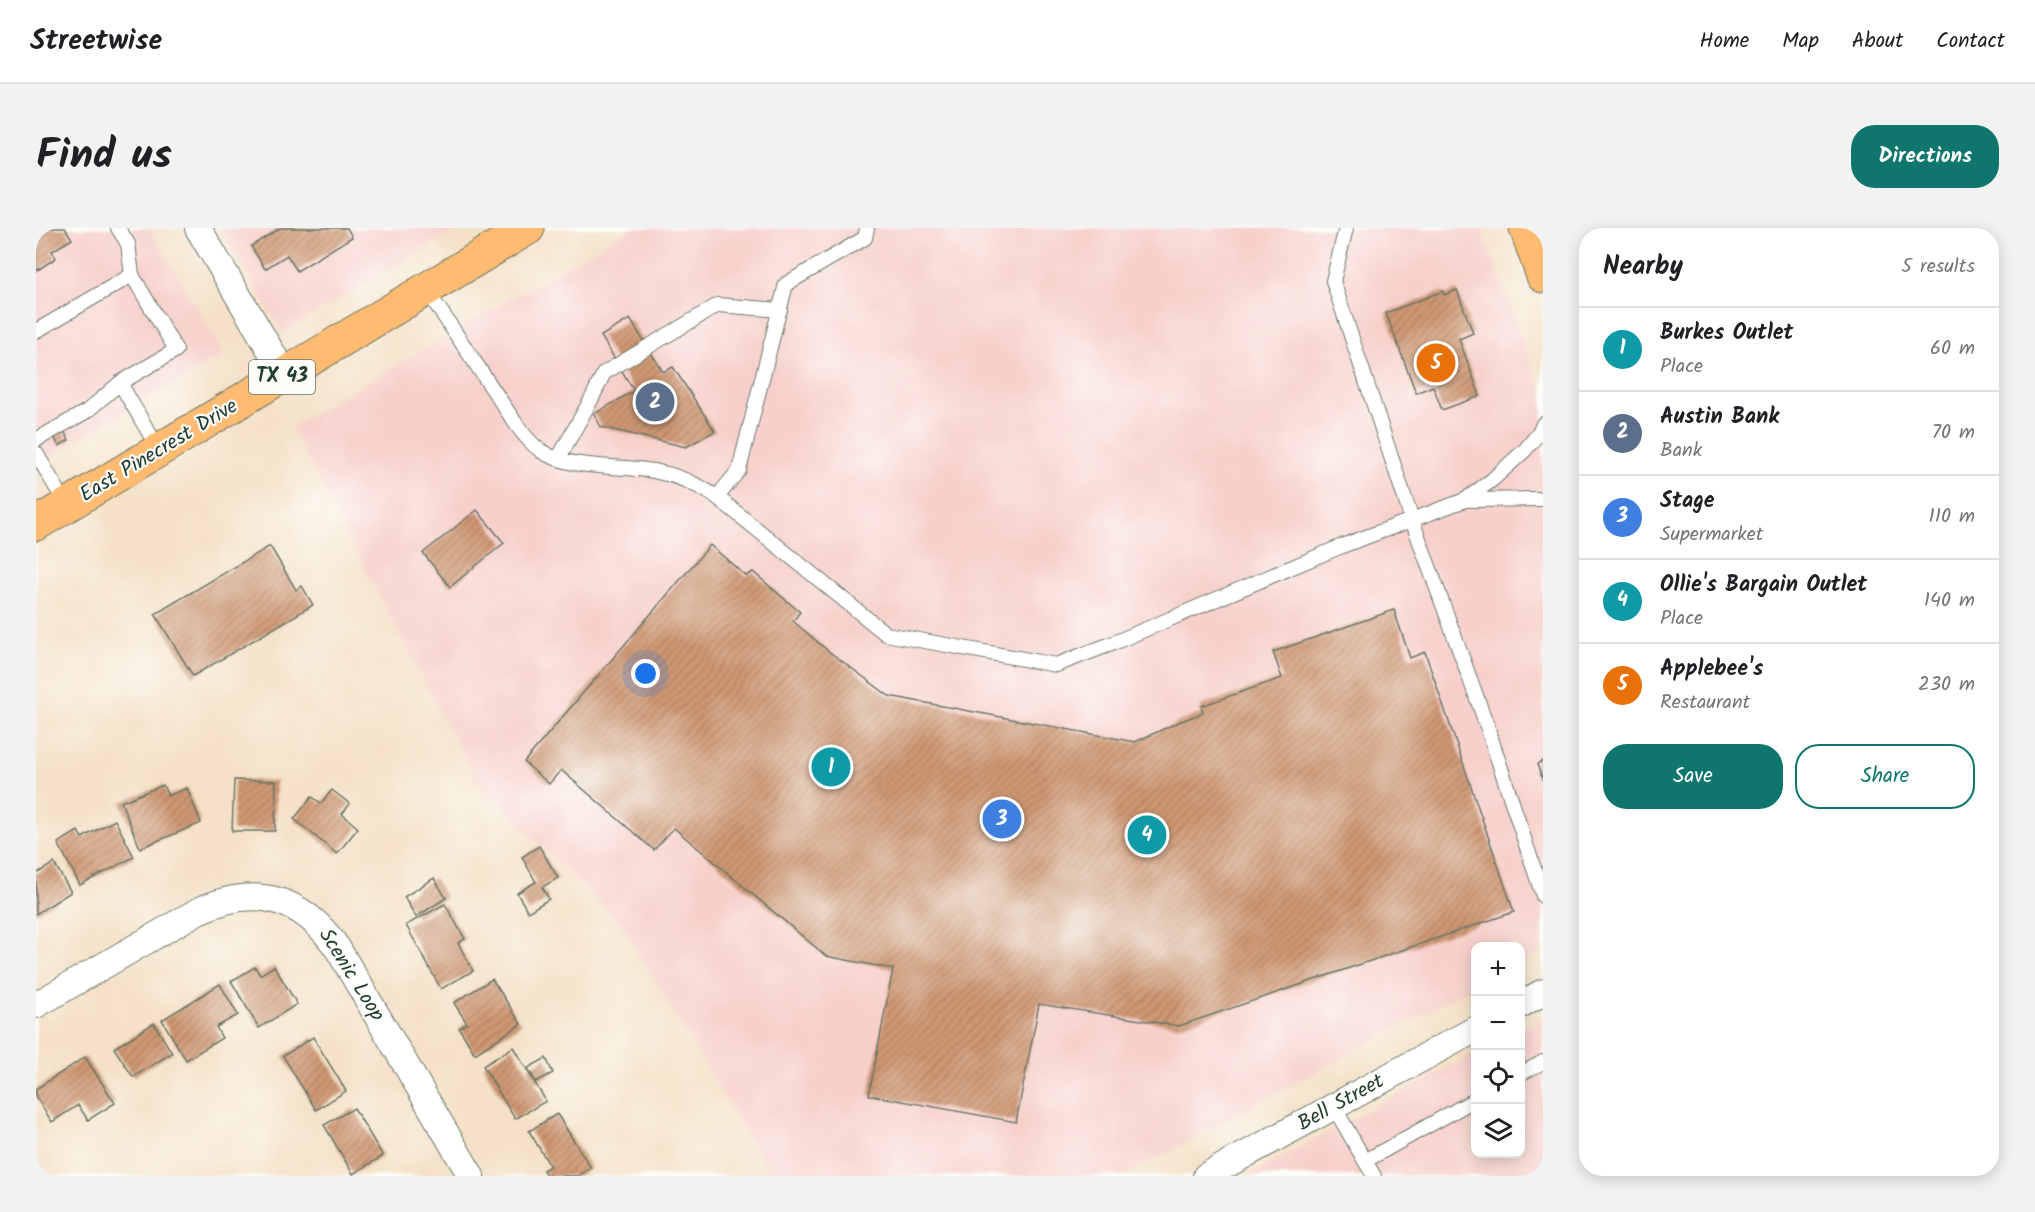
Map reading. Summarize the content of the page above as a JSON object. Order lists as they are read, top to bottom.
{
  "streets": {
    "main road": ["TX 43", "East Pinecrest Drive"],
    "street": ["Scenic Loop", "Bell Street"]
  },
  "page": {
    "header": "Streetwise",
    "nav": [
      "Home",
      "Map",
      "About",
      "Contact"
    ],
    "title": "Find us",
    "buttons": [
      "Directions",
      ["Save", "Share"]
    ],
    "heading": ["Nearby", "5 results"],
    "list": [
      {
        "mark": "1",
        "name": "Burkes Outlet",
        "note": "Place",
        "value": "60 m"
      },
      {
        "mark": "2",
        "name": "Austin Bank",
        "note": "Bank",
        "value": "70 m"
      },
      {
        "mark": "3",
        "name": "Stage",
        "note": "Supermarket",
        "value": "110 m"
      },
      {
        "mark": "4",
        "name": "Ollie's Bargain Outlet",
        "note": "Place",
        "value": "140 m"
      },
      {
        "mark": "5",
        "name": "Applebee's",
        "note": "Restaurant",
        "value": "230 m"
      }
    ],
    "pins": [
      "5",
      "2",
      "1",
      "3",
      "4"
    ],
    "map_buttons": ["+", "−"]
  }
}
